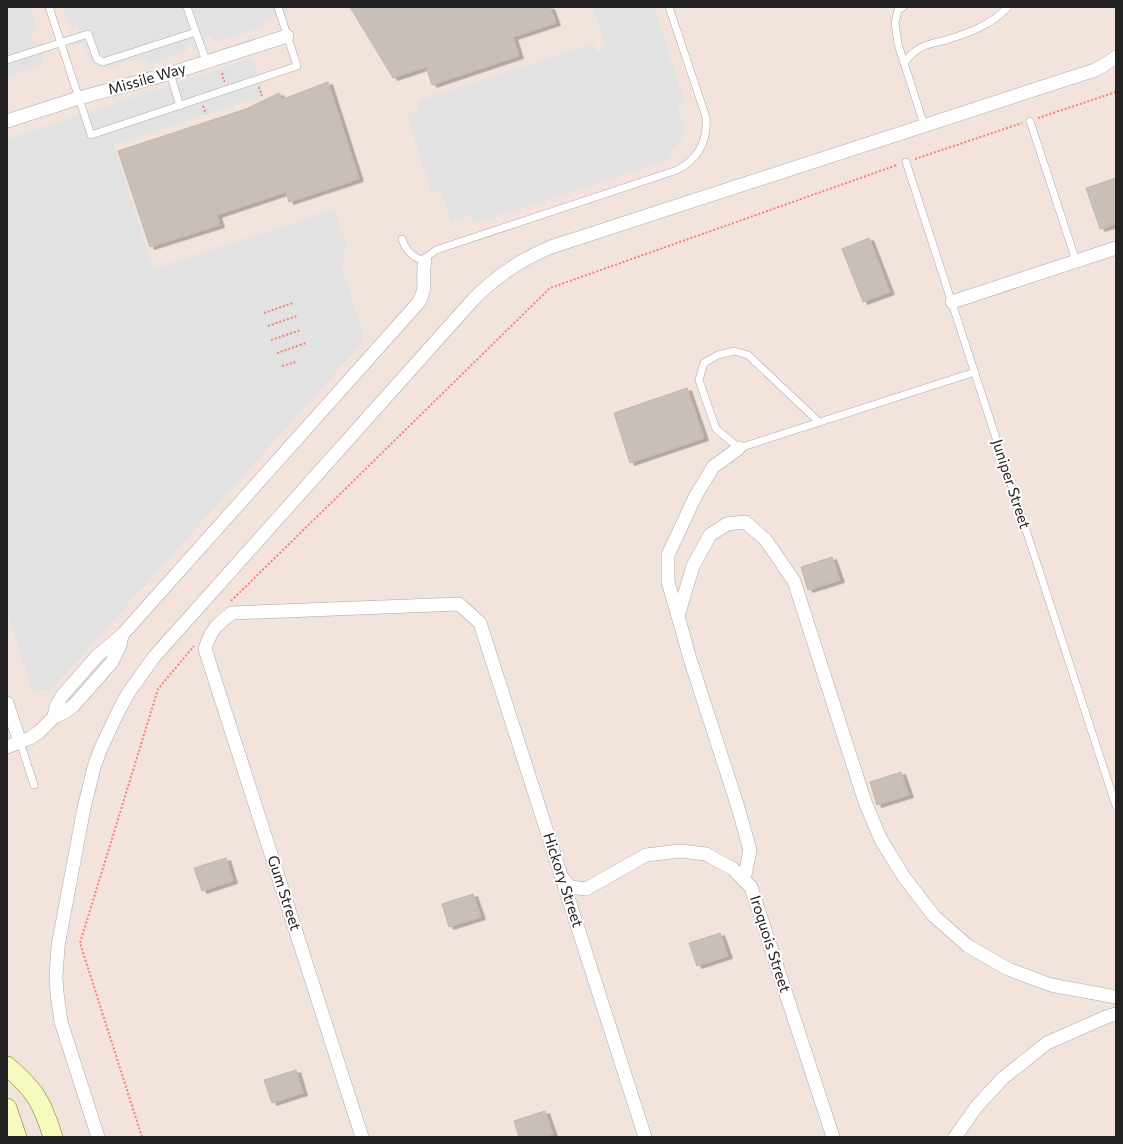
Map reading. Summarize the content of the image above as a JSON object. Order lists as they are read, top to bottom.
{
  "streets": {
    "street": [
      "Missile Way",
      "Hickory Street",
      "Gum Street",
      "Iroquois Street"
    ],
    "lane": ["Juniper Street"]
  },
  "crossings": [
    ["Hickory Street", "Gum Street"],
    ["Hickory Street", "Iroquois Street"]
  ]
}
